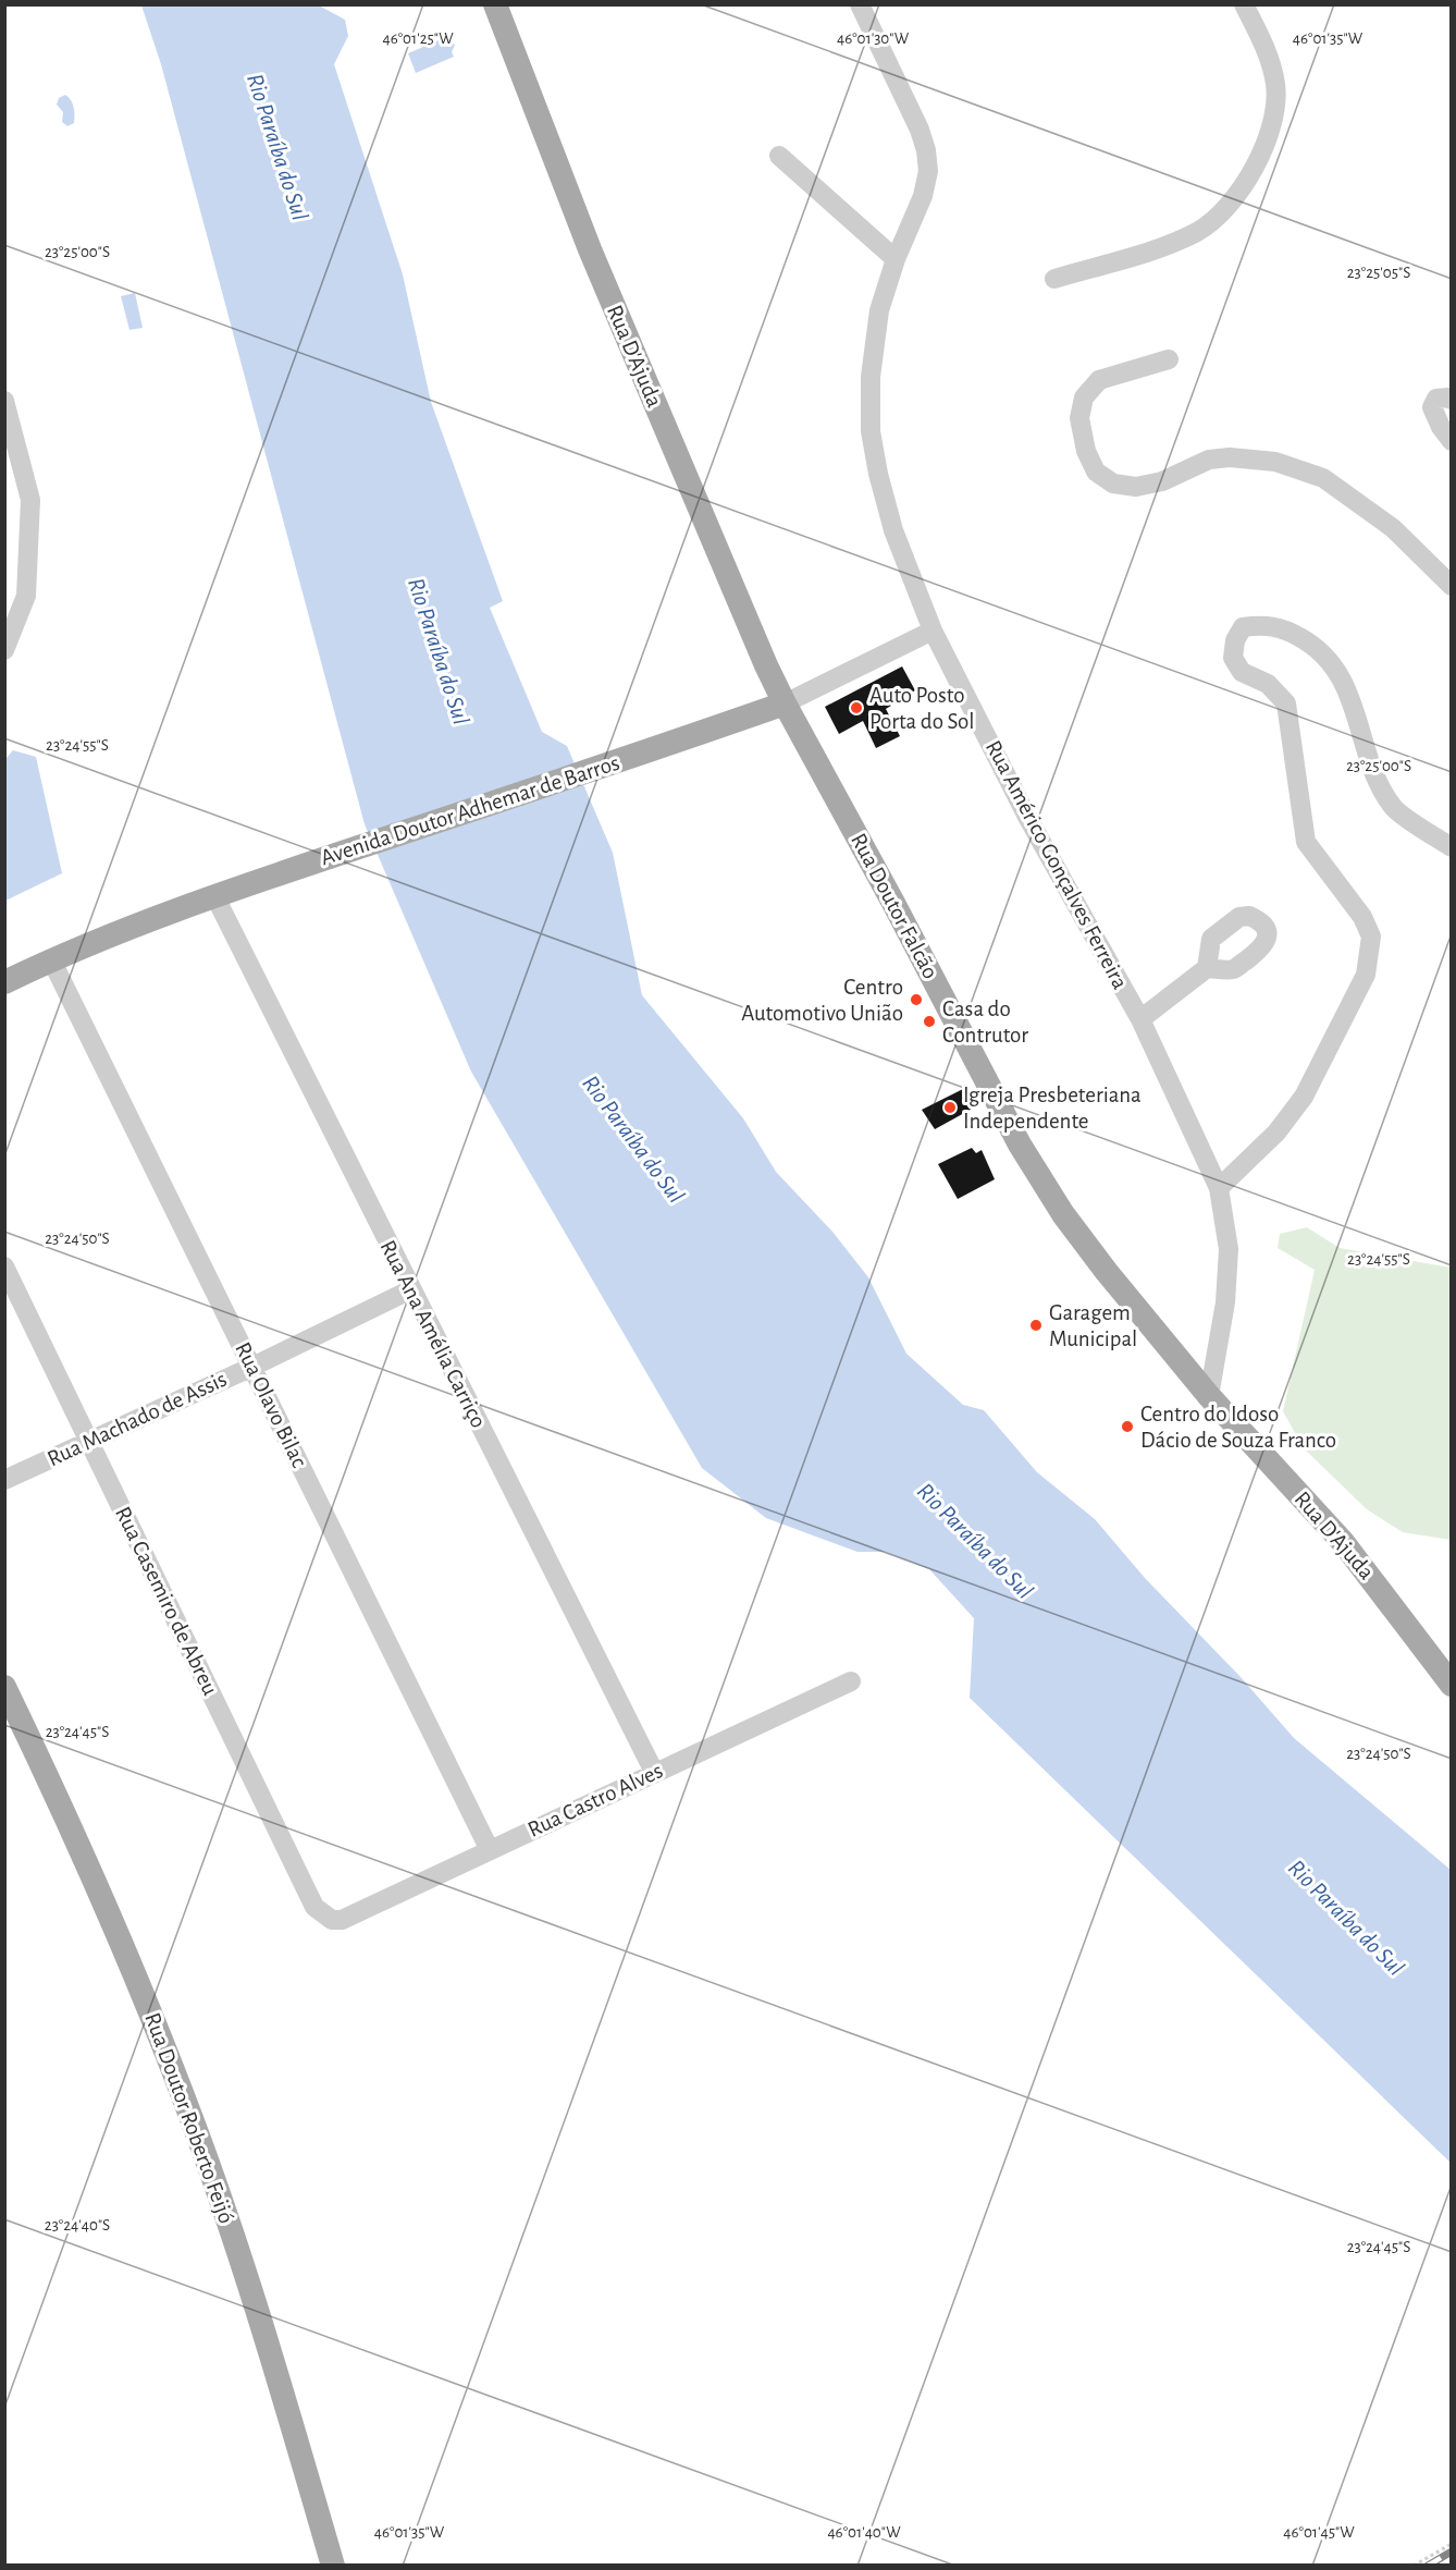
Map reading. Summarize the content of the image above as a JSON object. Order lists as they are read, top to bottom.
{
  "streets": {
    "main road": [
      "Rua D'Ajuda",
      "Avenida Doutor Adhemar de Barros",
      "Rua Doutor Falcão",
      "Rua Doutor Roberto Feijó"
    ],
    "street": [
      "Rua Américo Gonçalves Ferreira",
      "Rua Ana Amélia Carriço",
      "Rua Olavo Bilac",
      "Rua Machado de Assis",
      "Rua Casemiro de Abreu",
      "Rua Castro Alves"
    ]
  },
  "crossings": [
    ["Rua D'Ajuda", "Avenida Doutor Adhemar de Barros"],
    ["Rua D'Ajuda", "Rua Américo Gonçalves Ferreira"],
    ["Rua D'Ajuda", "Rua Doutor Falcão"],
    ["Avenida Doutor Adhemar de Barros", "Rua Américo Gonçalves Ferreira"],
    ["Avenida Doutor Adhemar de Barros", "Rua Doutor Falcão"],
    ["Avenida Doutor Adhemar de Barros", "Rua Ana Amélia Carriço"],
    ["Avenida Doutor Adhemar de Barros", "Rua Olavo Bilac"],
    ["Rua Américo Gonçalves Ferreira", "Rua Doutor Falcão"],
    ["Rua Ana Amélia Carriço", "Rua Machado de Assis"],
    ["Rua Ana Amélia Carriço", "Rua Castro Alves"],
    ["Rua Olavo Bilac", "Rua Machado de Assis"],
    ["Rua Olavo Bilac", "Rua Castro Alves"],
    ["Rua Machado de Assis", "Rua Casemiro de Abreu"],
    ["Rua Casemiro de Abreu", "Rua Castro Alves"]
  ],
  "water": ["Rio Paraíba do Sul"],
  "places": [
    "Auto Posto Porta do Sol",
    "Centro Automotivo União",
    "Casa do Contrutor",
    "Igreja Presbeteriana Independente",
    "Garagem Municipal",
    "Centro do Idoso Dácio de Souza Franco"
  ],
  "coordinates": [
    "46°01'25\"W",
    "46°01'30\"W",
    "46°01'35\"W",
    "23°25'00\"S",
    "23°25'05\"S",
    "23°24'55\"S",
    "23°24'50\"S",
    "23°24'45\"S",
    "23°24'40\"S",
    "46°01'40\"W",
    "46°01'45\"W"
  ]
}
